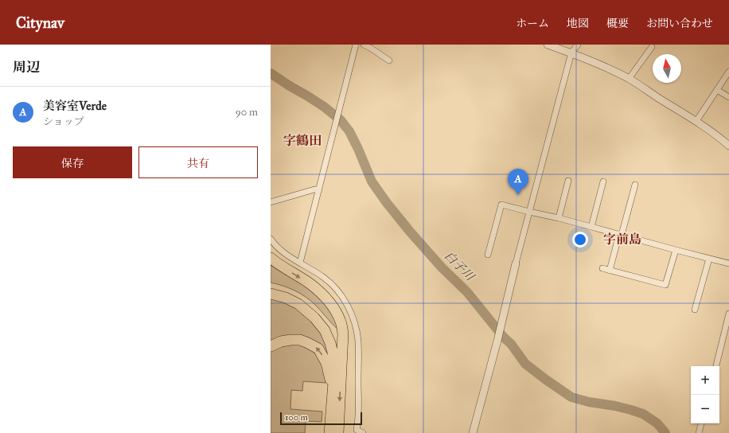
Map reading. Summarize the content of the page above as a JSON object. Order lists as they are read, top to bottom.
{
  "districts": ["字鶴田", "字前島"],
  "water": ["白子川"],
  "scale_bar": "100 m",
  "north": "top",
  "page": {
    "header": "Citynav",
    "nav": [
      "ホーム",
      "地図",
      "概要",
      "お問い合わせ"
    ],
    "heading": "周辺",
    "list": [
      {
        "mark": "A",
        "name": "美容室Verde",
        "note": "ショップ",
        "value": "90 m"
      }
    ],
    "buttons": ["保存", "共有"],
    "pins": "A",
    "map_buttons": ["+", "−"],
    "scale": "100 m"
  }
}
